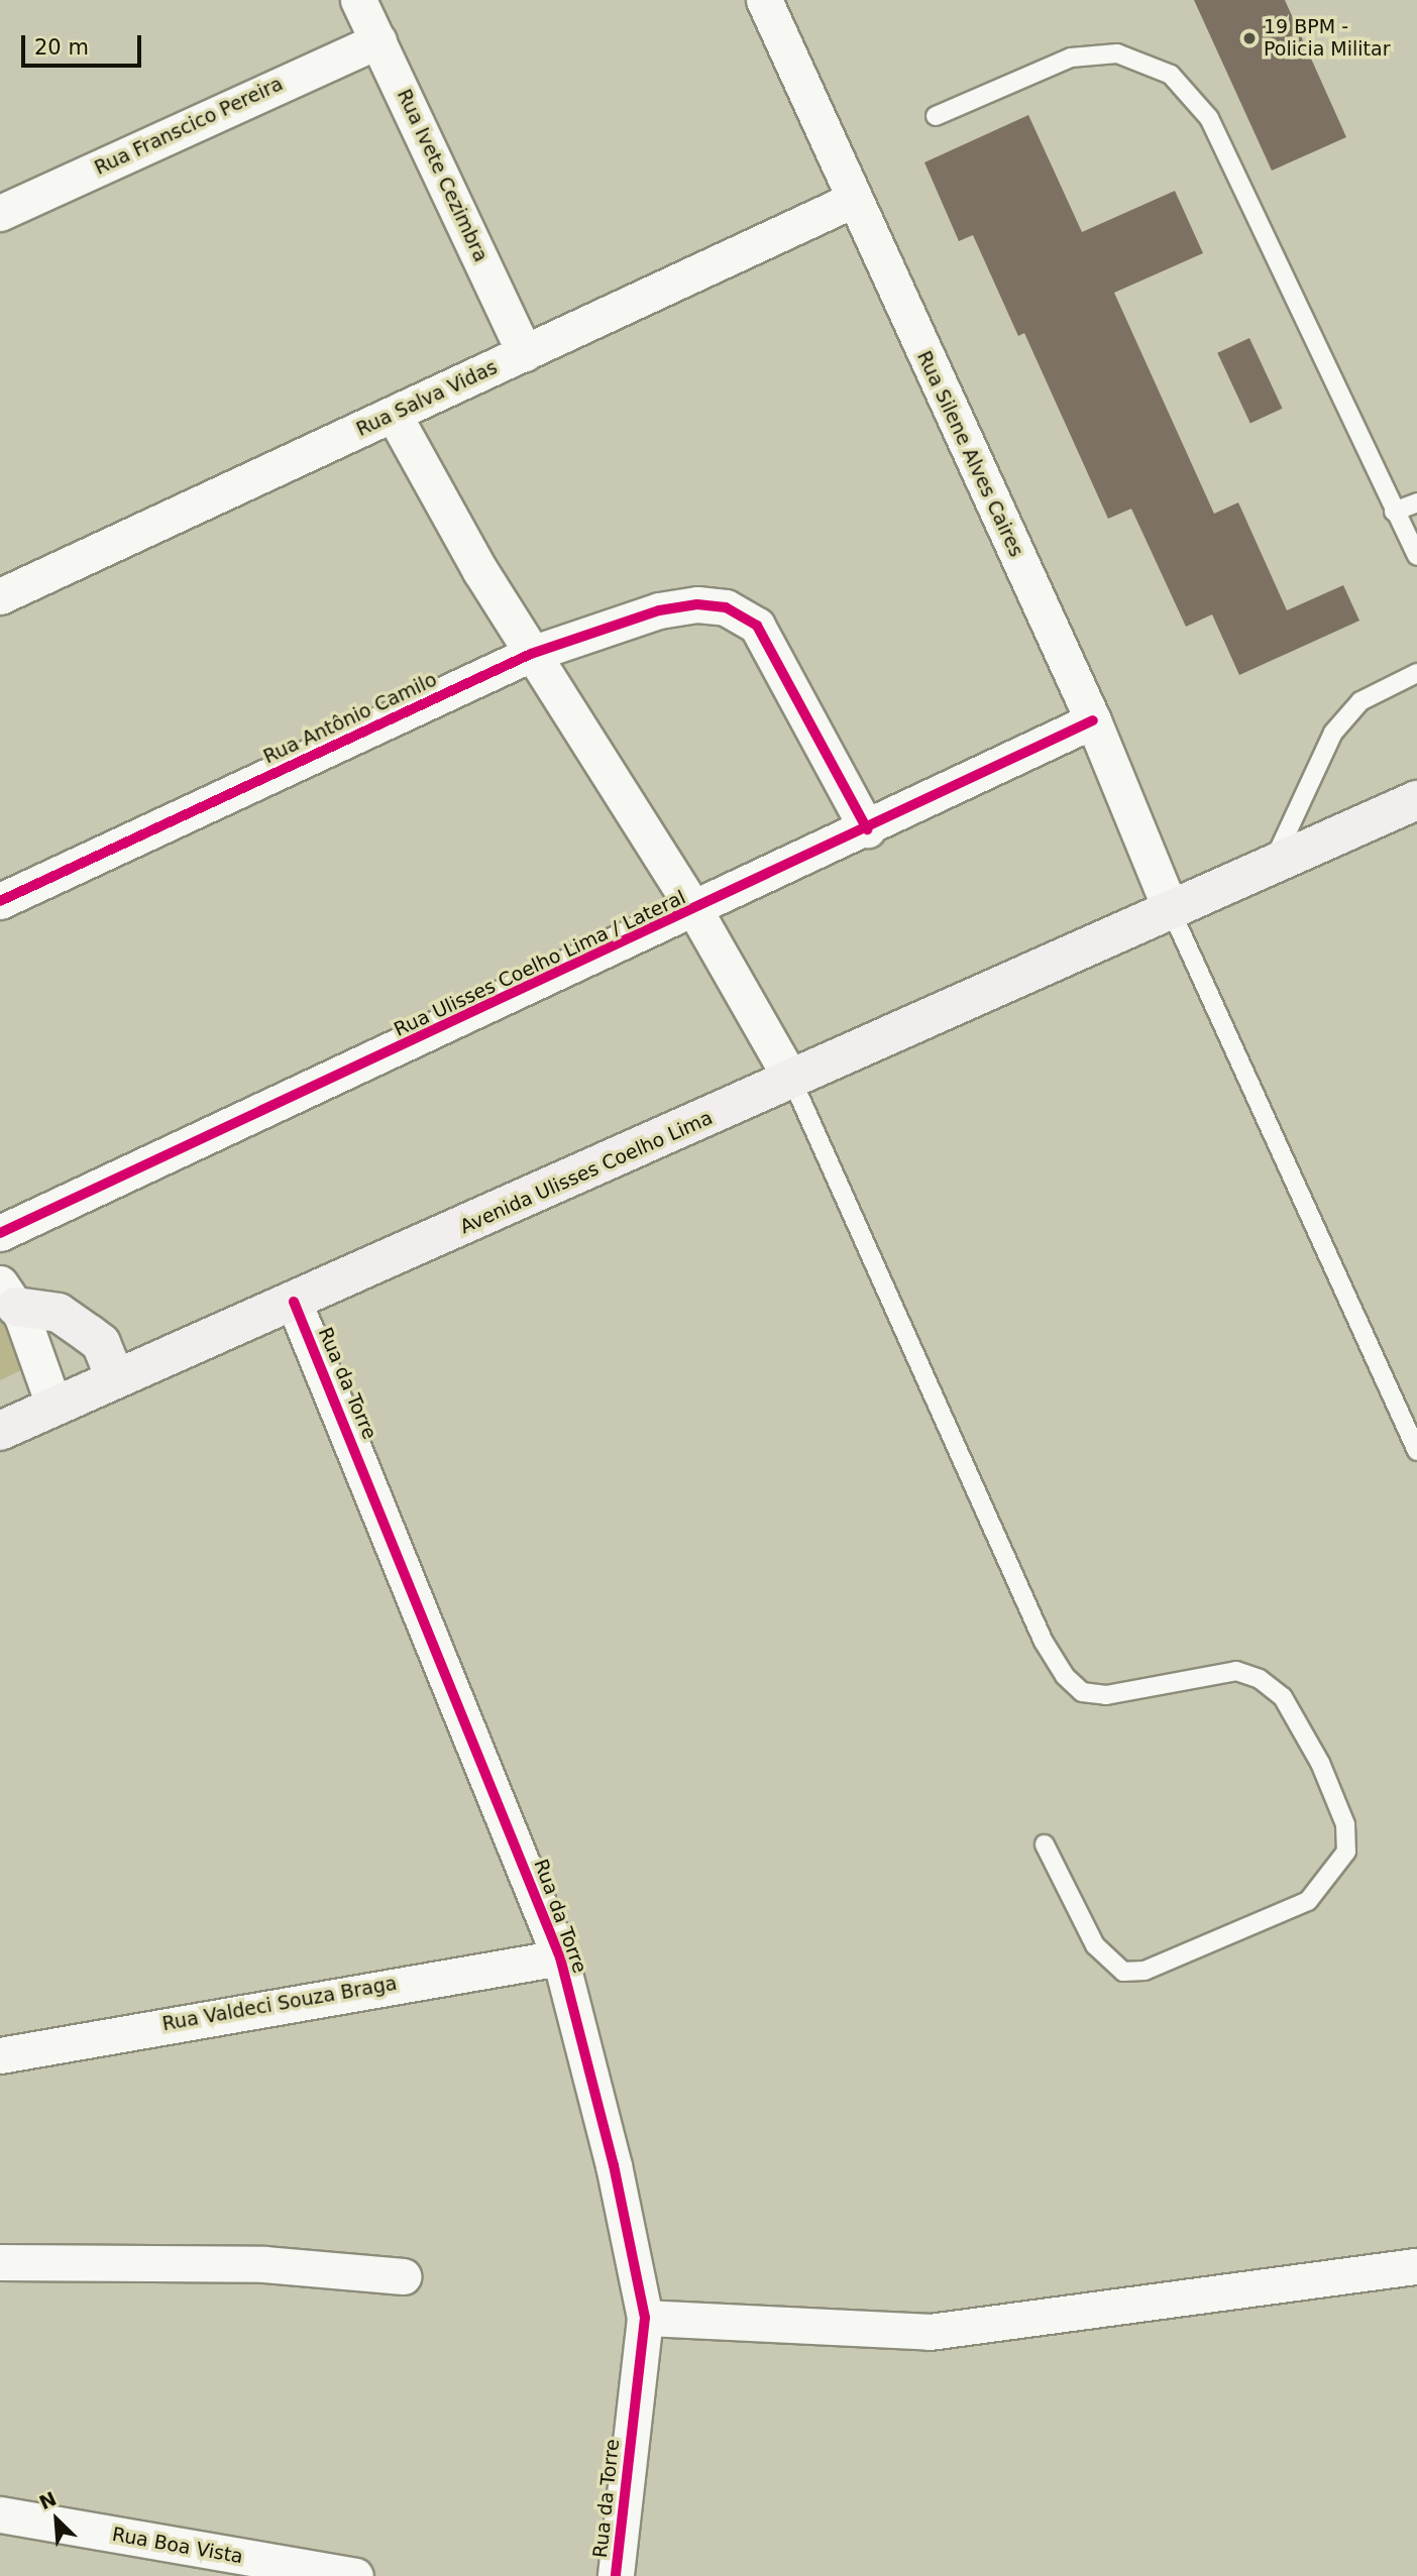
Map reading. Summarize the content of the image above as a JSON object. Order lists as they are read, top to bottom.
{
  "streets": {
    "main road": ["Avenida Ulisses Coelho Lima"],
    "street": [
      "Rua Franscico Pereira",
      "Rua Ivete Cezimbra",
      "Rua Salva Vidas",
      "Rua Silene Alves Caires",
      "Rua Antônio Camilo",
      "Rua Ulisses Coelho Lima / Lateral",
      "Rua da Torre",
      "Rua Valdeci Souza Braga",
      "Rua Boa Vista"
    ]
  },
  "crossings": [
    ["Rua Franscico Pereira", "Rua Ivete Cezimbra"],
    ["Rua Ivete Cezimbra", "Rua Salva Vidas"],
    ["Rua Salva Vidas", "Rua Silene Alves Caires"],
    ["Rua Silene Alves Caires", "Rua Ulisses Coelho Lima / Lateral"],
    ["Rua Silene Alves Caires", "Avenida Ulisses Coelho Lima"],
    ["Rua Antônio Camilo", "Rua Ulisses Coelho Lima / Lateral"],
    ["Avenida Ulisses Coelho Lima", "Rua da Torre"],
    ["Rua da Torre", "Rua Valdeci Souza Braga"]
  ],
  "places": ["19 BPM - Policia Militar"],
  "scale_bar": "20 m",
  "north": "top left"
}
